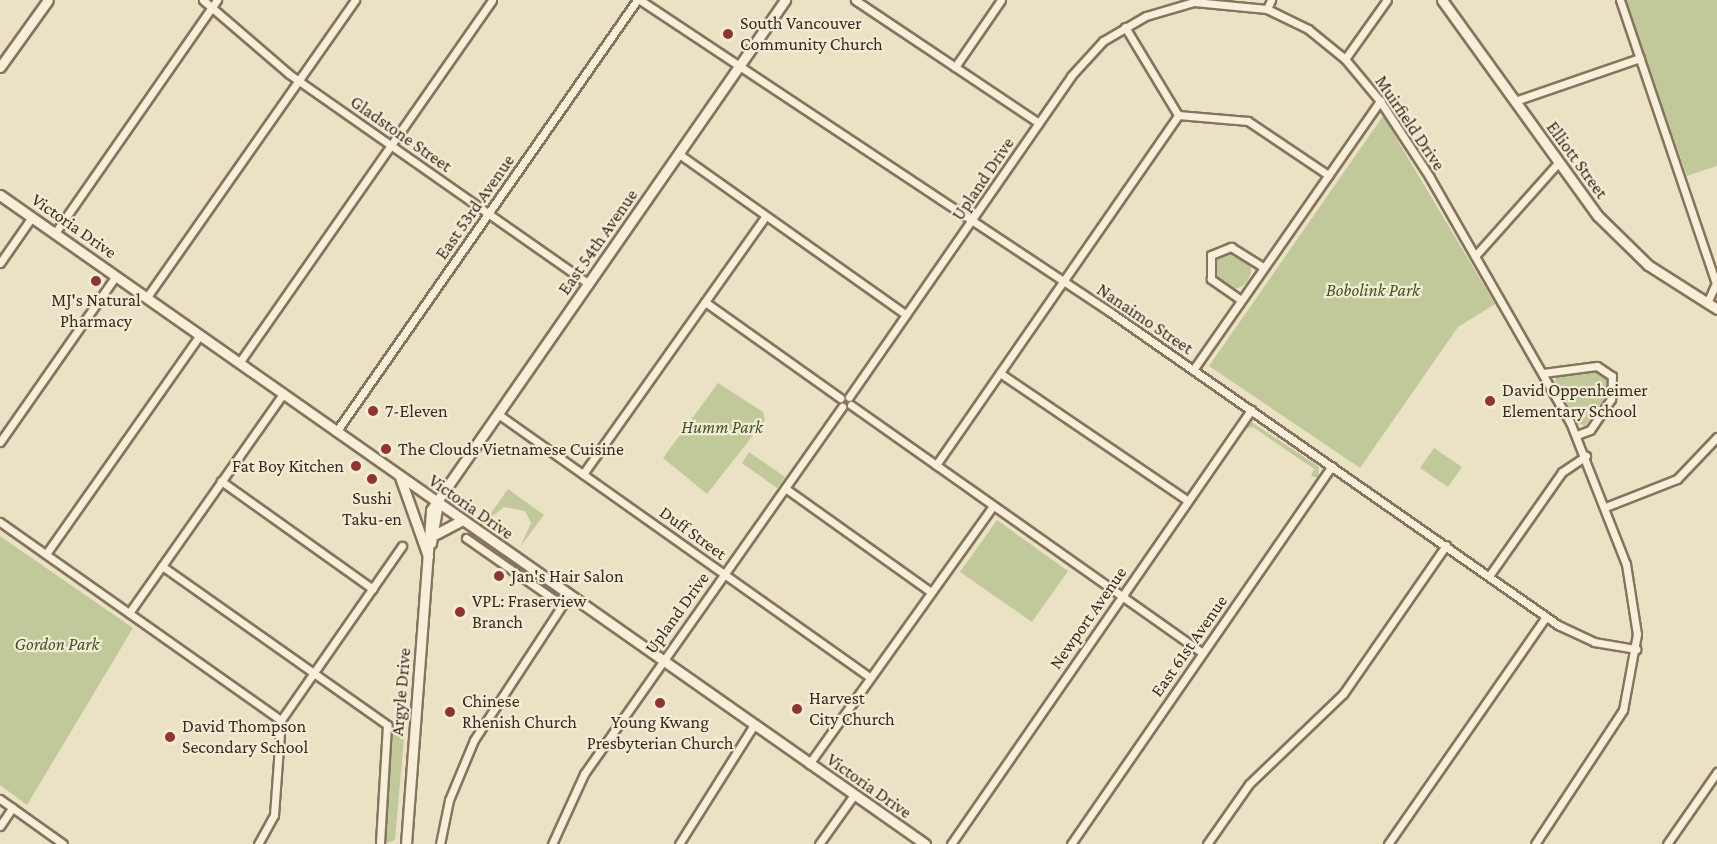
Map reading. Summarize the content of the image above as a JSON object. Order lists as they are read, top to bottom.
{
  "streets": {
    "street": [
      "Muirfield Drive",
      "Gladstone Street",
      "Elliott Street",
      "Upland Drive",
      "East 53rd Avenue",
      "Victoria Drive",
      "East 54th Avenue",
      "Nanaimo Street",
      "Duff Street",
      "Newport Avenue",
      "East 61st Avenue",
      "Argyle Drive"
    ]
  },
  "crossings": [
    ["Muirfield Drive", "Upland Drive"],
    ["Muirfield Drive", "Nanaimo Street"],
    ["Gladstone Street", "East 53rd Avenue"],
    ["Gladstone Street", "East 54th Avenue"],
    ["Upland Drive", "Victoria Drive"],
    ["Upland Drive", "Nanaimo Street"],
    ["Upland Drive", "Duff Street"],
    ["East 53rd Avenue", "Victoria Drive"],
    ["East 53rd Avenue", "Nanaimo Street"],
    ["Victoria Drive", "East 54th Avenue"],
    ["Victoria Drive", "Argyle Drive"],
    ["East 54th Avenue", "Nanaimo Street"],
    ["East 54th Avenue", "Duff Street"],
    ["East 54th Avenue", "Argyle Drive"],
    ["Nanaimo Street", "Newport Avenue"],
    ["Nanaimo Street", "East 61st Avenue"]
  ],
  "parks": ["Bobolink Park", "Humm Park", "Gordon Park"],
  "places": [
    "South Vancouver Community Church",
    "MJ's Natural Pharmacy",
    "David Oppenheimer Elementary School",
    "7-Eleven",
    "The Clouds Vietnamese Cuisine",
    "Fat Boy Kitchen",
    "Sushi Taku-en",
    "Jan's Hair Salon",
    "VPL: Fraserview Branch",
    "Young Kwang Presbyterian Church",
    "Harvest City Church",
    "Chinese Rhenish Church",
    "David Thompson Secondary School"
  ]
}
